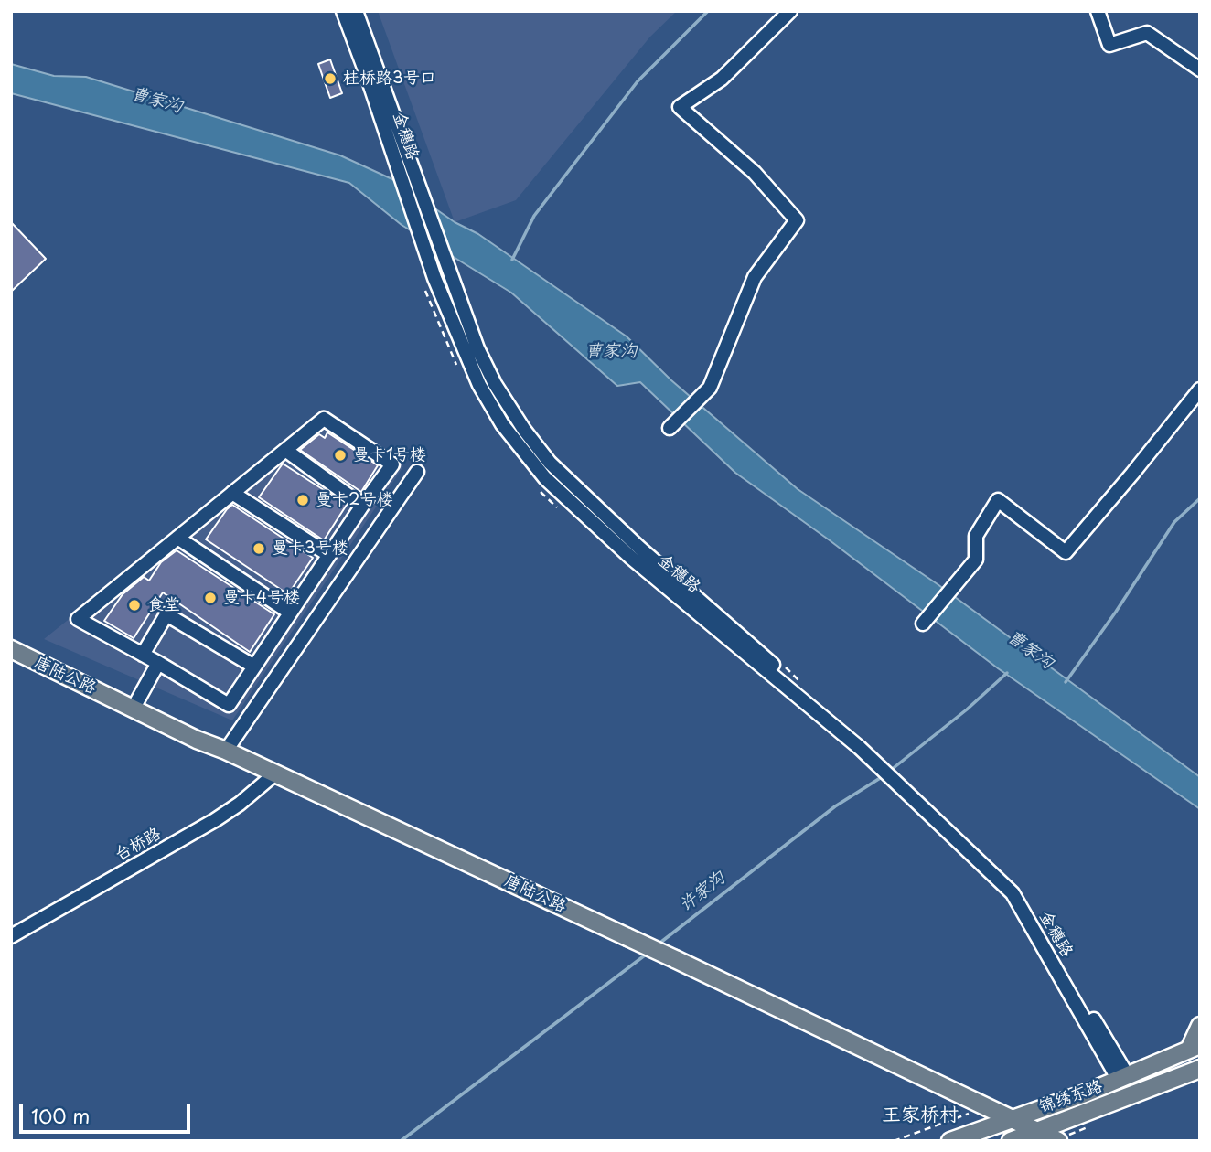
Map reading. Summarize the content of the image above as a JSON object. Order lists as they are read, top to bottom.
{
  "streets": {
    "main road": ["唐陆公路", "锦绣东路"],
    "street": ["金穗路", "台桥路"]
  },
  "crossings": [
    ["金穗路", "锦绣东路"],
    ["唐陆公路", "台桥路"],
    ["唐陆公路", "锦绣东路"]
  ],
  "districts": ["王家桥村"],
  "water": ["曹家沟", "许家沟"],
  "places": [
    "桂桥路3号口",
    "曼卡1号楼",
    "曼卡2号楼",
    "曼卡3号楼",
    "曼卡4号楼",
    "食堂"
  ],
  "scale_bar": "100 m"
}
